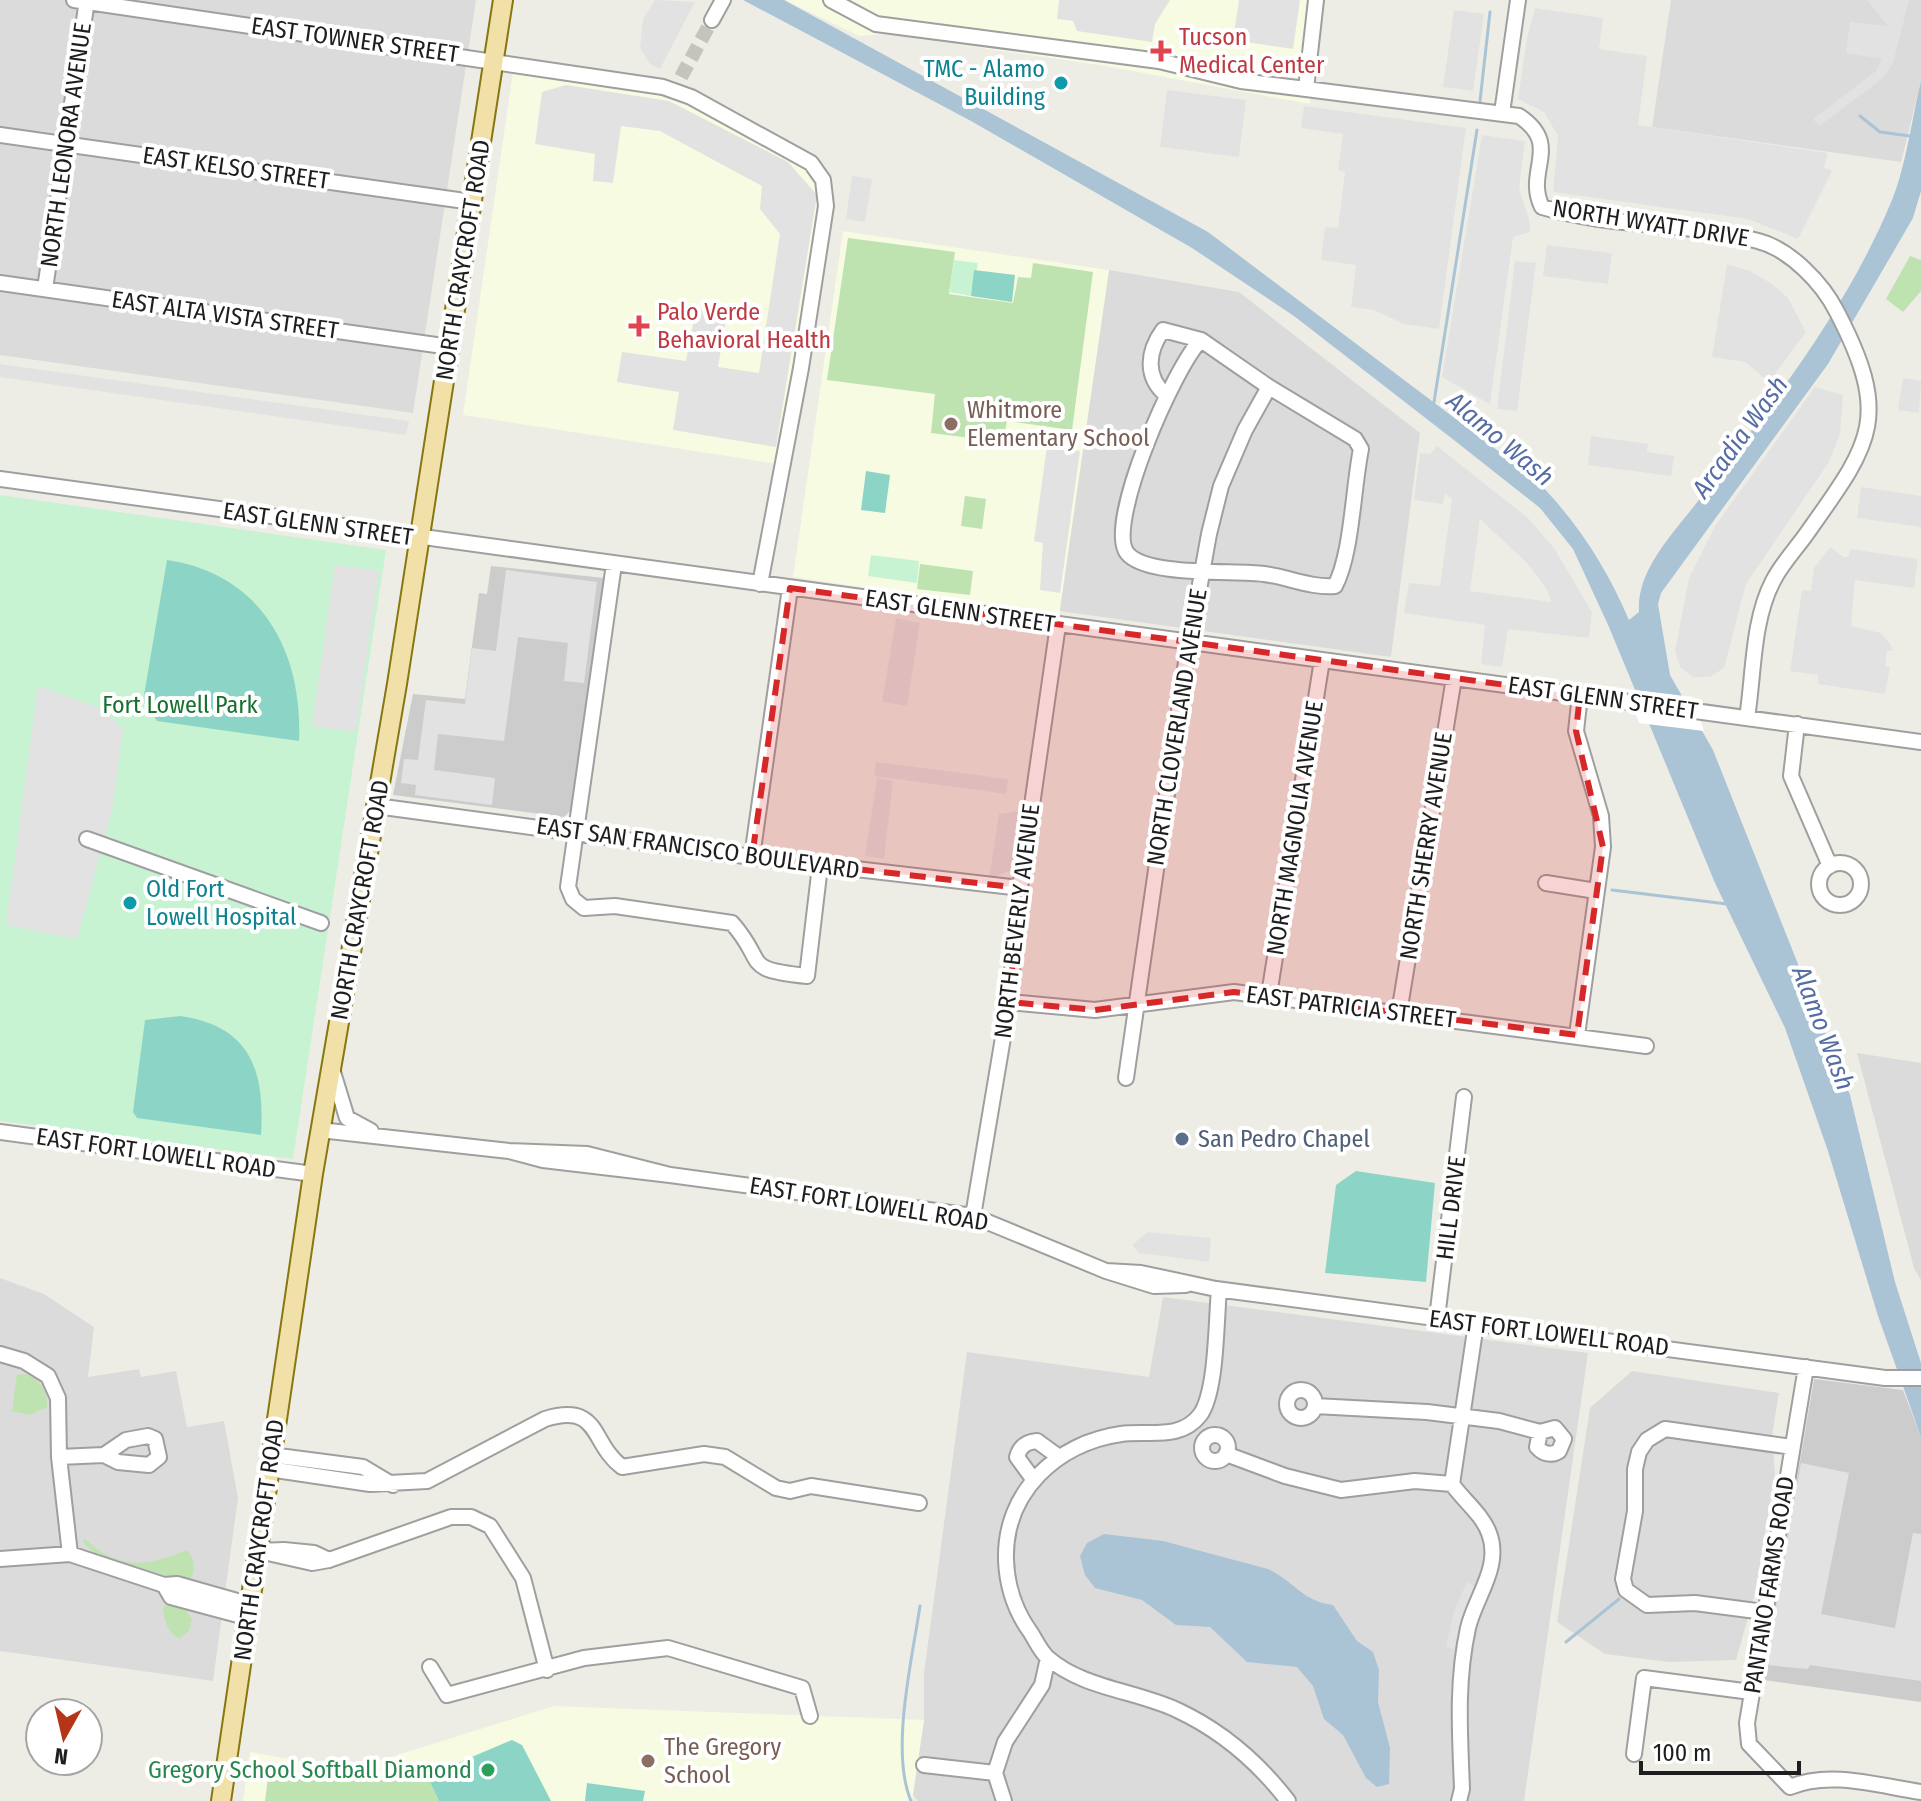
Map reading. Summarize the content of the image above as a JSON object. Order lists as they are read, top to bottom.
{
  "streets": {
    "main road": ["NORTH CRAYCROFT ROAD"],
    "street": [
      "EAST TOWNER STREET",
      "NORTH LEONORA AVENUE",
      "EAST KELSO STREET",
      "NORTH WYATT DRIVE",
      "EAST ALTA VISTA STREET",
      "EAST GLENN STREET",
      "NORTH CLOVERLAND AVENUE",
      "NORTH MAGNOLIA AVENUE",
      "NORTH SHERRY AVENUE",
      "EAST SAN FRANCISCO BOULEVARD",
      "NORTH BEVERLY AVENUE",
      "EAST PATRICIA STREET",
      "EAST FORT LOWELL ROAD",
      "HILL DRIVE",
      "PANTANO FARMS ROAD"
    ]
  },
  "crossings": [
    ["EAST TOWNER STREET", "NORTH LEONORA AVENUE"],
    ["EAST TOWNER STREET", "NORTH CRAYCROFT ROAD"],
    ["EAST TOWNER STREET", "EAST GLENN STREET"],
    ["NORTH LEONORA AVENUE", "EAST KELSO STREET"],
    ["NORTH LEONORA AVENUE", "EAST ALTA VISTA STREET"],
    ["EAST KELSO STREET", "NORTH CRAYCROFT ROAD"],
    ["NORTH WYATT DRIVE", "EAST GLENN STREET"],
    ["NORTH CRAYCROFT ROAD", "EAST ALTA VISTA STREET"],
    ["NORTH CRAYCROFT ROAD", "EAST GLENN STREET"],
    ["NORTH CRAYCROFT ROAD", "EAST SAN FRANCISCO BOULEVARD"],
    ["NORTH CRAYCROFT ROAD", "EAST FORT LOWELL ROAD"],
    ["EAST GLENN STREET", "NORTH CLOVERLAND AVENUE"],
    ["EAST GLENN STREET", "NORTH MAGNOLIA AVENUE"],
    ["EAST GLENN STREET", "NORTH SHERRY AVENUE"],
    ["EAST GLENN STREET", "NORTH BEVERLY AVENUE"],
    ["NORTH CLOVERLAND AVENUE", "EAST PATRICIA STREET"],
    ["NORTH MAGNOLIA AVENUE", "EAST PATRICIA STREET"],
    ["NORTH SHERRY AVENUE", "EAST PATRICIA STREET"],
    ["EAST SAN FRANCISCO BOULEVARD", "NORTH BEVERLY AVENUE"],
    ["NORTH BEVERLY AVENUE", "EAST PATRICIA STREET"],
    ["NORTH BEVERLY AVENUE", "EAST FORT LOWELL ROAD"],
    ["EAST FORT LOWELL ROAD", "HILL DRIVE"],
    ["EAST FORT LOWELL ROAD", "PANTANO FARMS ROAD"]
  ],
  "water": ["Arcadia Wash", "Alamo Wash"],
  "parks": ["Fort Lowell Park"],
  "places": {
    "health": ["Tucson Medical Center", "Palo Verde Behavioral Health"],
    "other": [
      "TMC - Alamo Building",
      "Whitmore Elementary School",
      "Old Fort Lowell Hospital",
      "San Pedro Chapel",
      "The Gregory School",
      "Gregory School Softball Diamond"
    ]
  },
  "scale_bar": "100 m",
  "north": "bottom"
}
